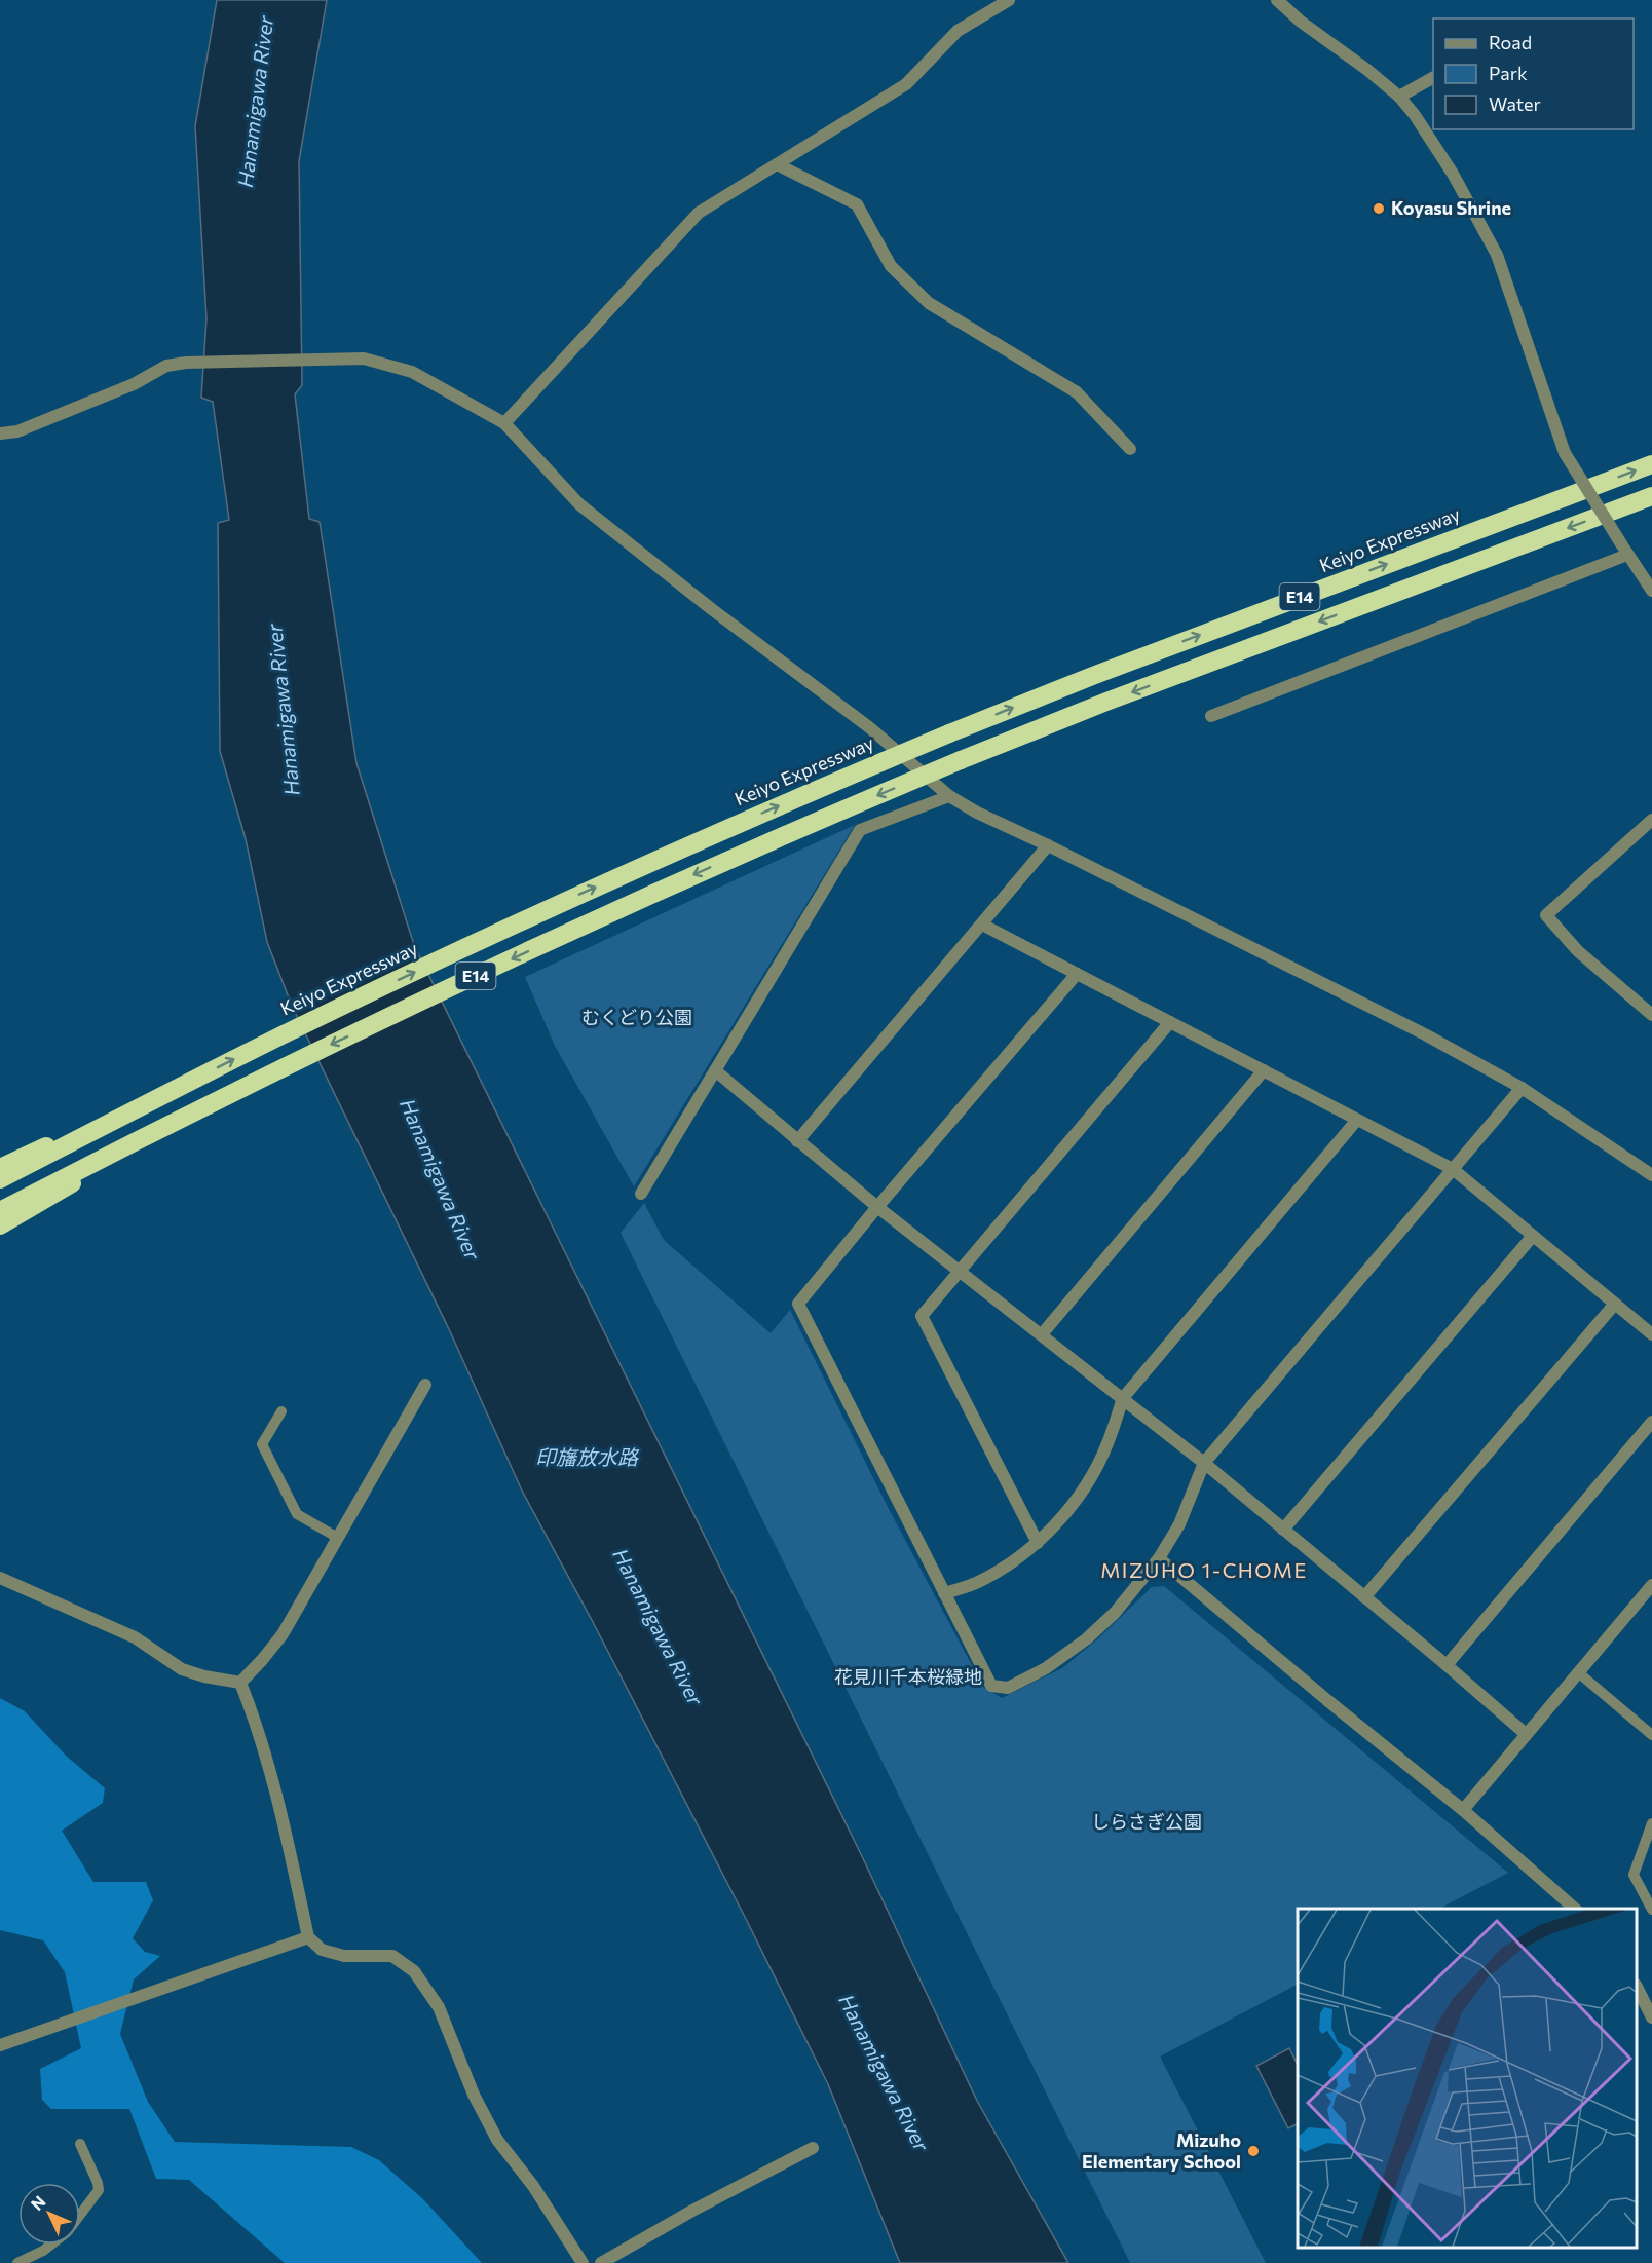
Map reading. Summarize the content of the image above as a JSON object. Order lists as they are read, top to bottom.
{
  "streets": {
    "highway": ["Keiyo Expressway", "E14"]
  },
  "districts": ["MIZUHO 1-CHOME"],
  "water": ["Hanamigawa River", "印旛放水路"],
  "parks": ["むくどり公園", "花見川千本桜緑地", "しらさぎ公園"],
  "places": ["Koyasu Shrine", "Mizuho Elementary School"],
  "legend": ["Road", "Park", "Water"],
  "north": "top left"
}
